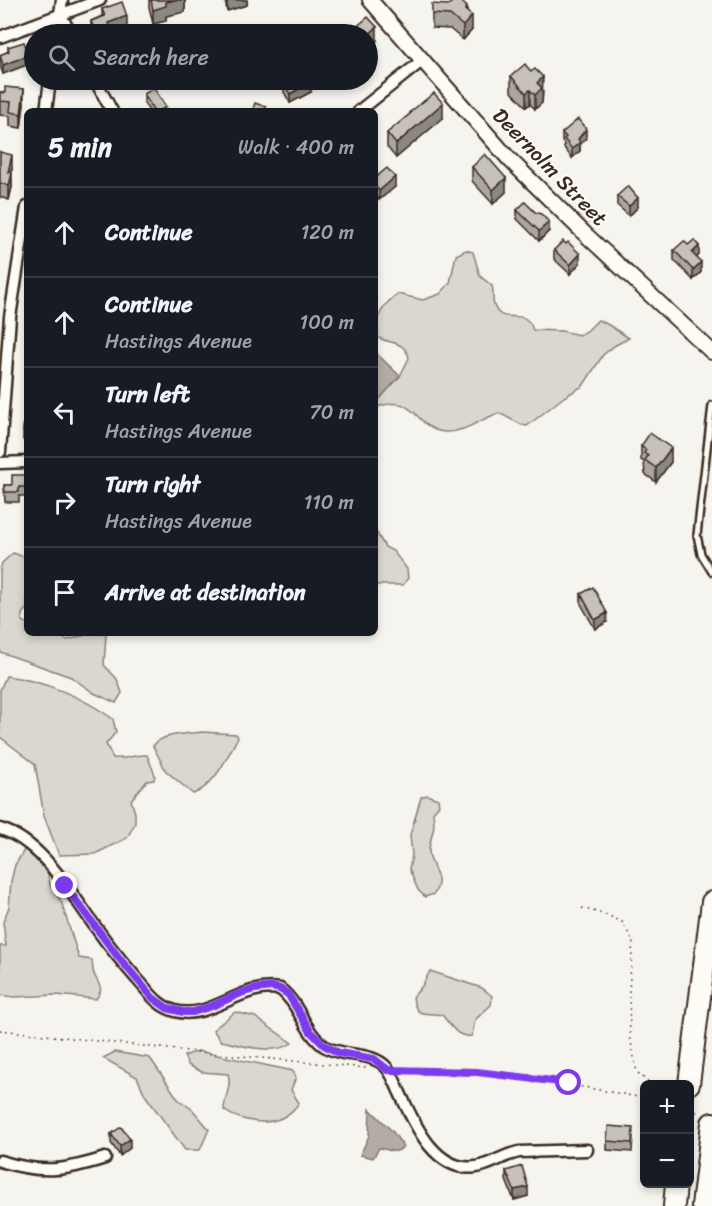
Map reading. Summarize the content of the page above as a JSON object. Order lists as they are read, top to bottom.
{
  "streets": {
    "street": ["Deernolm Street"]
  },
  "page": {
    "search": "Search here",
    "heading": ["5 min", "Walk · 400 m"],
    "list": [
      ["Continue", "120 m"],
      ["Continue", "Hastings Avenue", "100 m"],
      ["Turn left", "Hastings Avenue", "70 m"],
      ["Turn right", "Hastings Avenue", "110 m"],
      "Arrive at destination"
    ],
    "map_buttons": ["+", "−"]
  }
}
